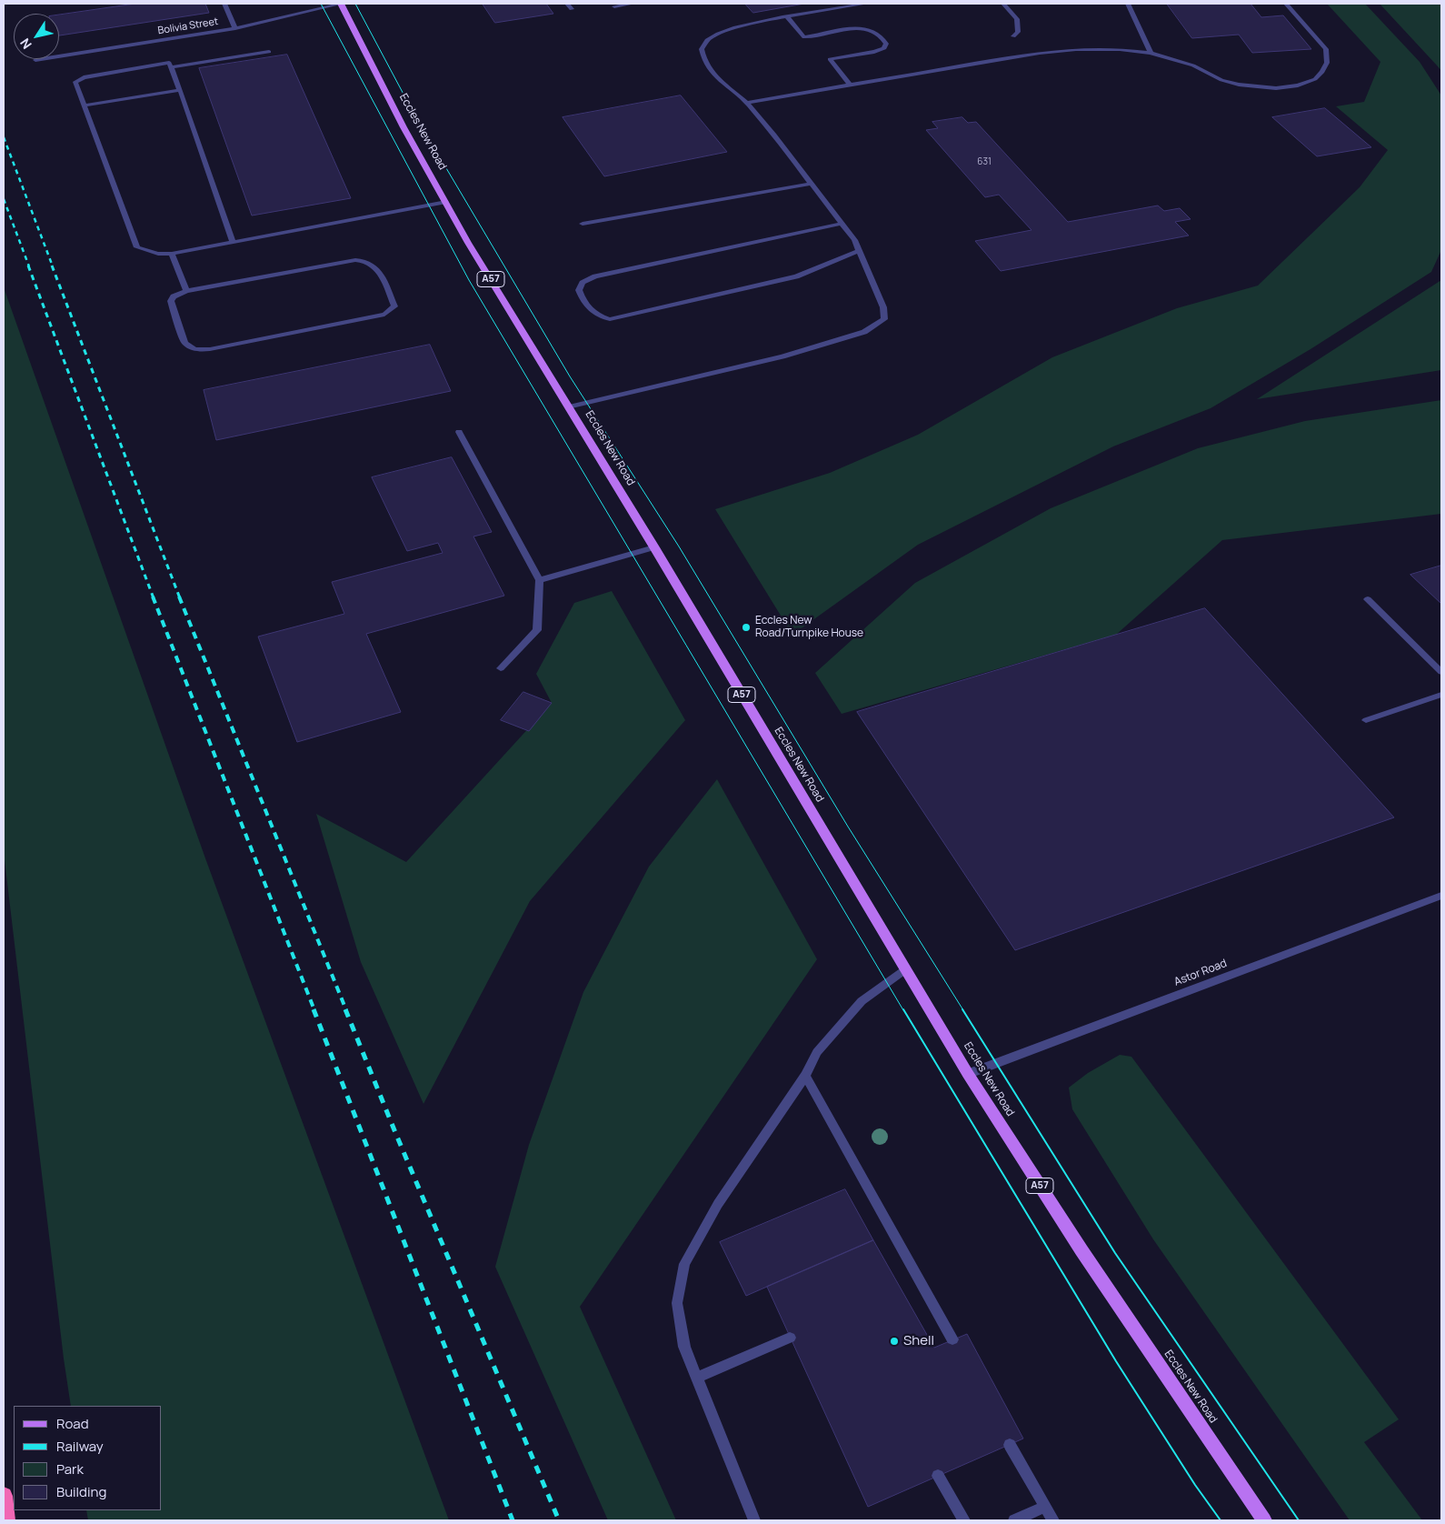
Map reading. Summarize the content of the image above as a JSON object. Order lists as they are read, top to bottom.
{
  "streets": {
    "main road": ["Eccles New Road", "A57"],
    "street": ["Bolivia Street", "Astor Road"]
  },
  "crossings": [
    ["Bolivia Street", "Eccles New Road"],
    ["Eccles New Road", "Astor Road"]
  ],
  "places": ["Eccles New Road/Turnpike House", "Shell"],
  "house_numbers": ["631"],
  "legend": [
    "Road",
    "Railway",
    "Park",
    "Building"
  ],
  "north": "bottom left"
}
